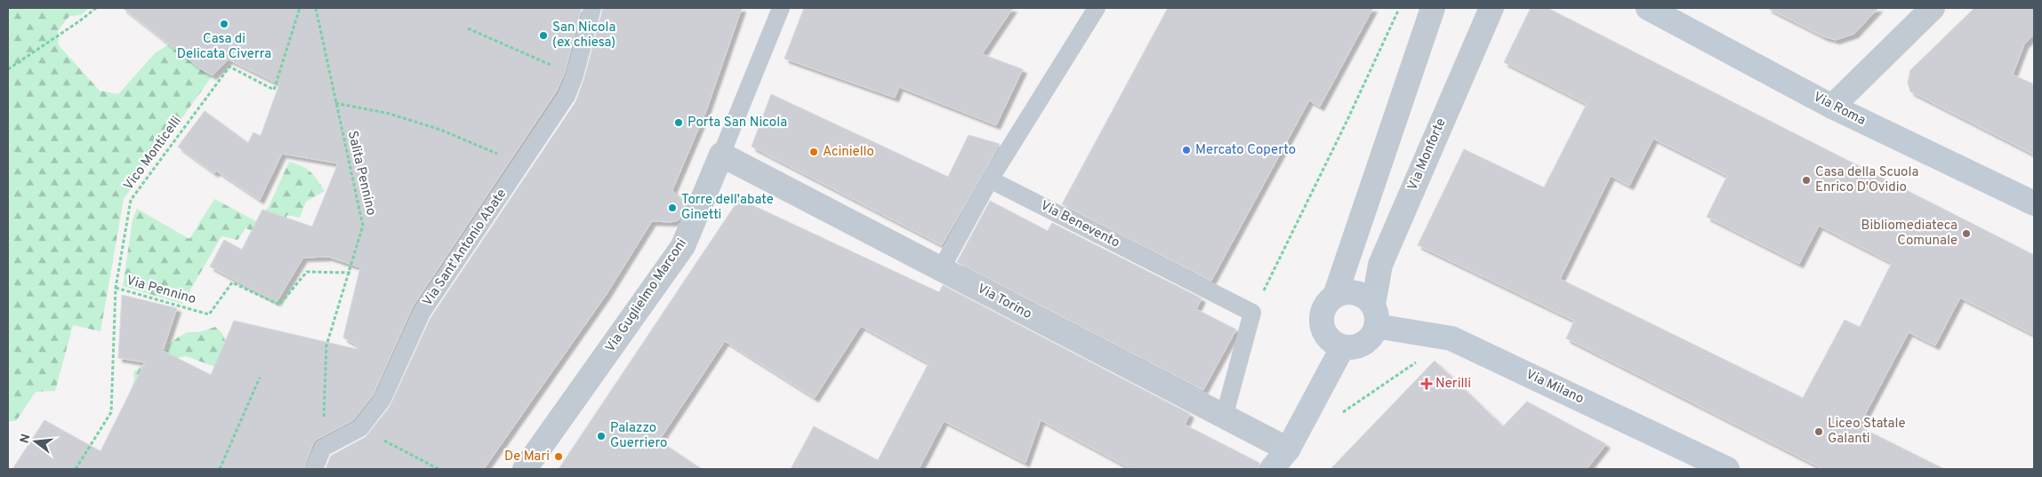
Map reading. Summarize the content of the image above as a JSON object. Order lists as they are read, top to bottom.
{
  "streets": {
    "street": [
      "Via Roma",
      "Via Monforte",
      "Via Guglielmo Marconi",
      "Via Torino",
      "Via Milano"
    ],
    "lane": ["Via Benevento", "Via Sant'Antonio Abate"],
    "path": ["Vico Monticelli", "Salita Pennino", "Via Pennino"]
  },
  "crossings": [
    ["Vico Monticelli", "Via Pennino"],
    ["Via Monforte", "Via Milano"],
    ["Salita Pennino", "Via Sant'Antonio Abate"],
    ["Salita Pennino", "Via Pennino"],
    ["Via Guglielmo Marconi", "Via Torino"]
  ],
  "places": {
    "other": [
      "Casa di Delicata Civerra",
      "San Nicola (ex chiesa)",
      "Porta San Nicola",
      "Mercato Coperto",
      "Aciniello",
      "Casa della Scuola Enrico D'Ovidio",
      "Torre dell'abate Ginetti",
      "Bibliomediateca Comunale",
      "Liceo Statale Galanti",
      "Palazzo Guerriero",
      "De Mari"
    ],
    "health": ["Nerilli"]
  },
  "north": "left"
}
